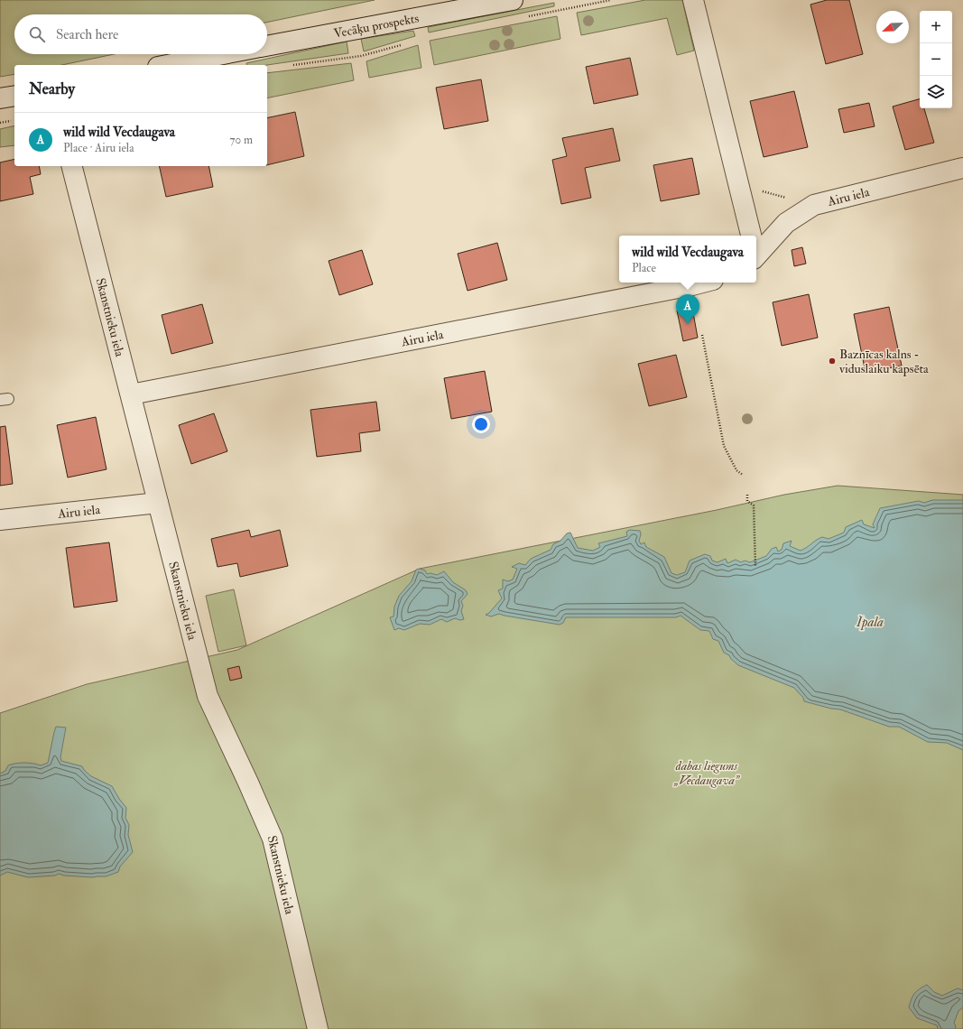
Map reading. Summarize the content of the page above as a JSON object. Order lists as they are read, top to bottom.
{
  "streets": {
    "street": ["Vecāķu prospekts", "Airu iela", "Skanstnieku iela"]
  },
  "crossings": [
    ["Airu iela", "Skanstnieku iela"]
  ],
  "water": ["Ipala"],
  "parks": ["dabas liegums „Vecdaugava”"],
  "places": ["Baznīcas kalns - viduslaiku kapsēta"],
  "north": "bottom left",
  "page": {
    "map_buttons": ["+", "−"],
    "search": "Search here",
    "heading": "Nearby",
    "list": [
      {
        "mark": "A",
        "name": "wild wild Vecdaugava",
        "note": "Place · Airu iela",
        "value": "70 m"
      }
    ],
    "popup": ["wild wild Vecdaugava", "Place"],
    "pins": "A"
  }
}
